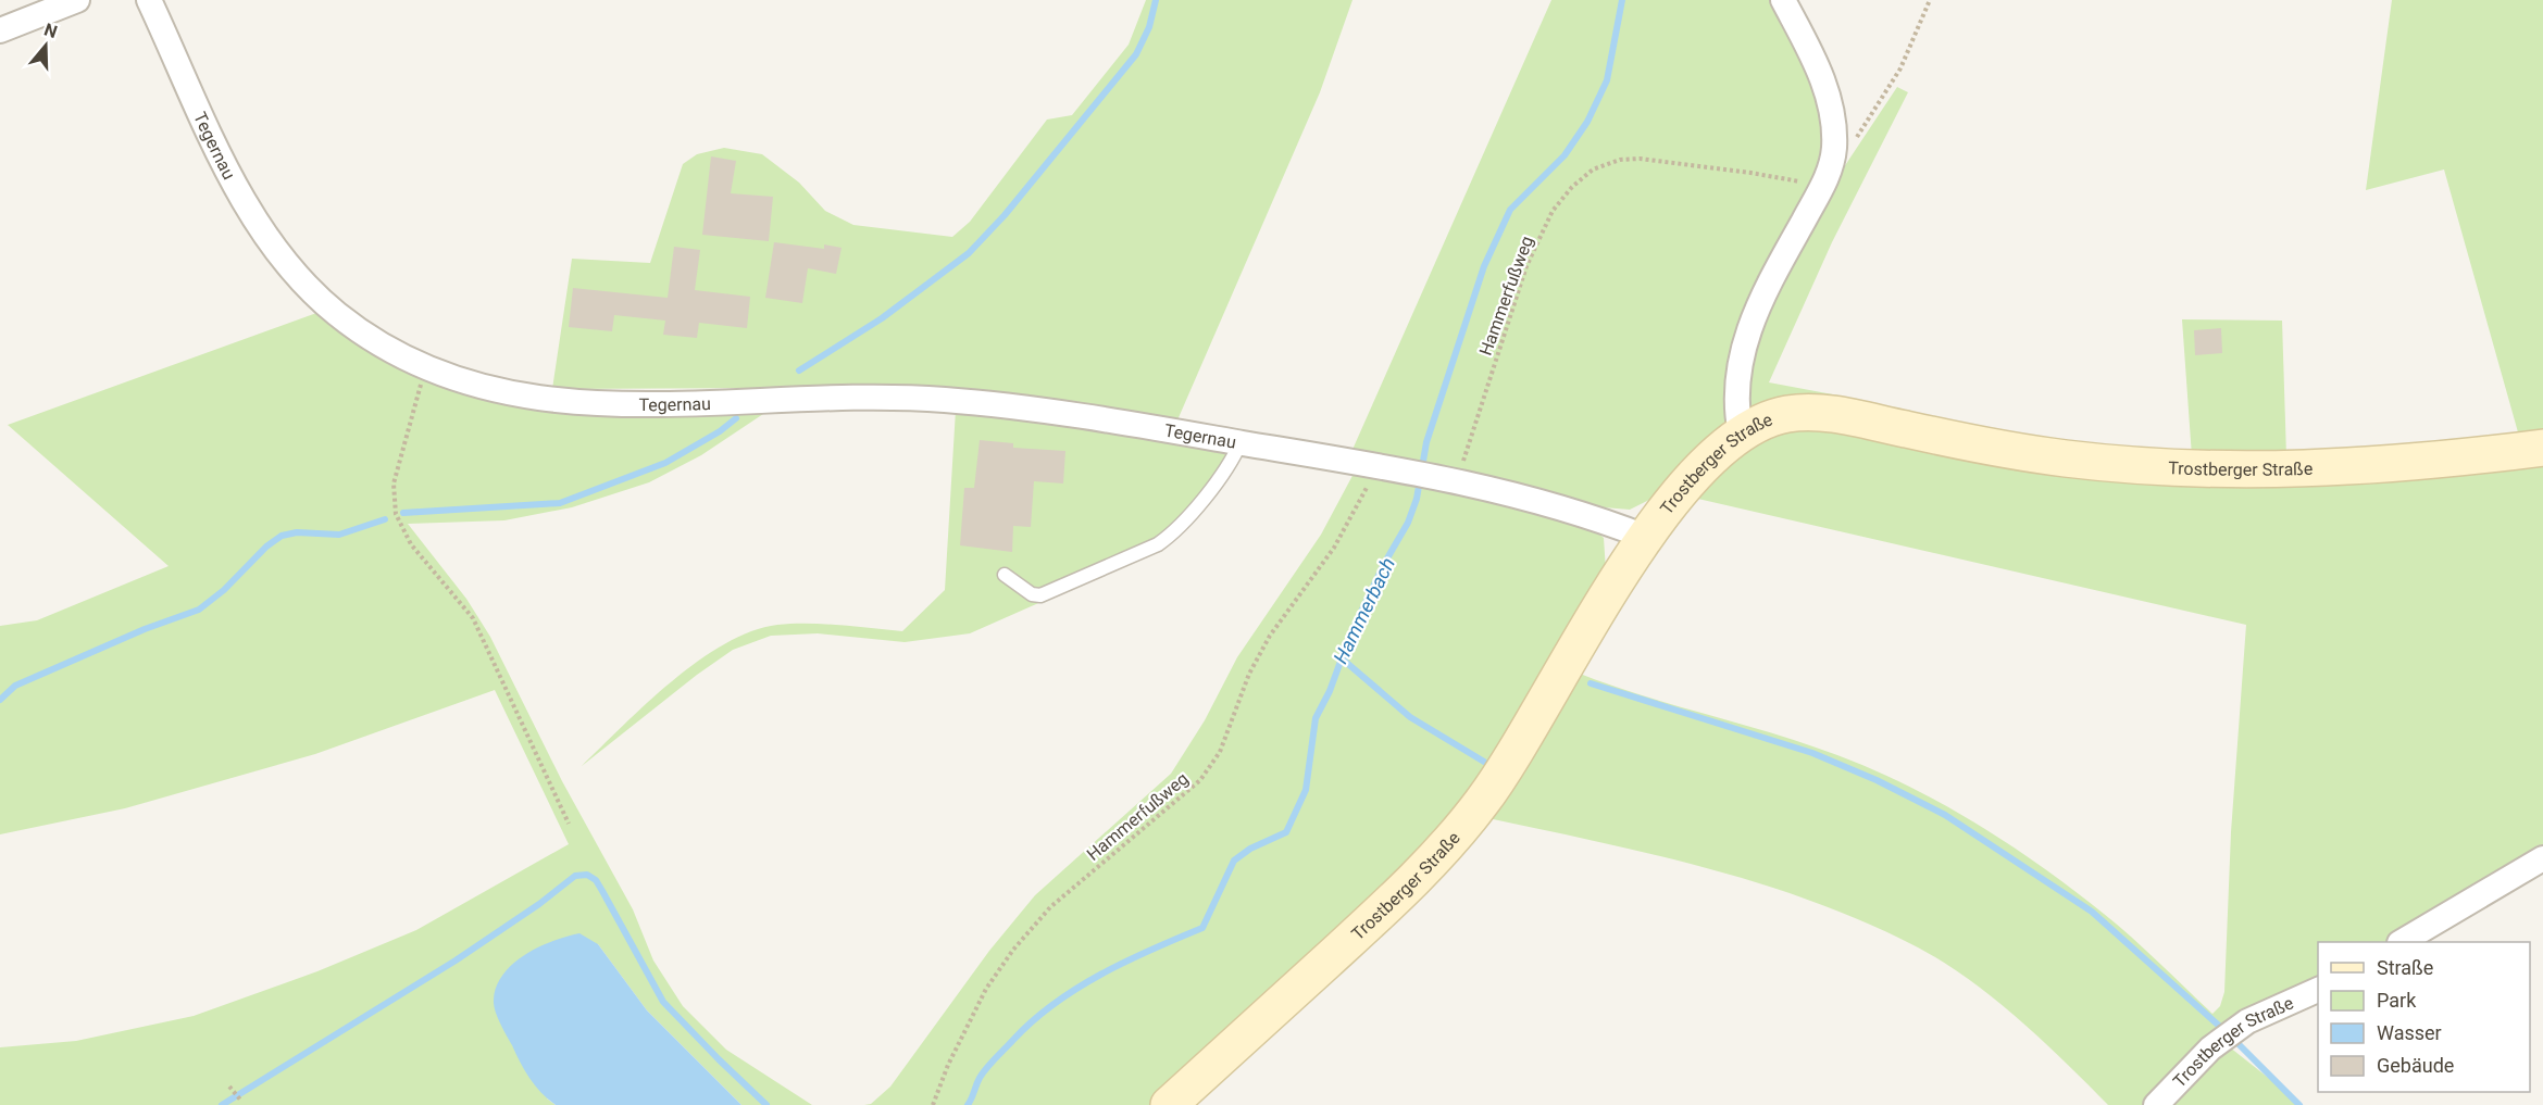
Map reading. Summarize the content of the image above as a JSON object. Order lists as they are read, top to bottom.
{
  "streets": {
    "main road": ["Trostberger Straße"],
    "street": ["Tegernau"],
    "path": ["Hammerfußweg"]
  },
  "crossings": [
    ["Tegernau", "Hammerfußweg"],
    ["Tegernau", "Trostberger Straße"]
  ],
  "water": ["Hammerbach"],
  "legend": [
    "Straße",
    "Park",
    "Wasser",
    "Gebäude"
  ],
  "north": "top"
}
